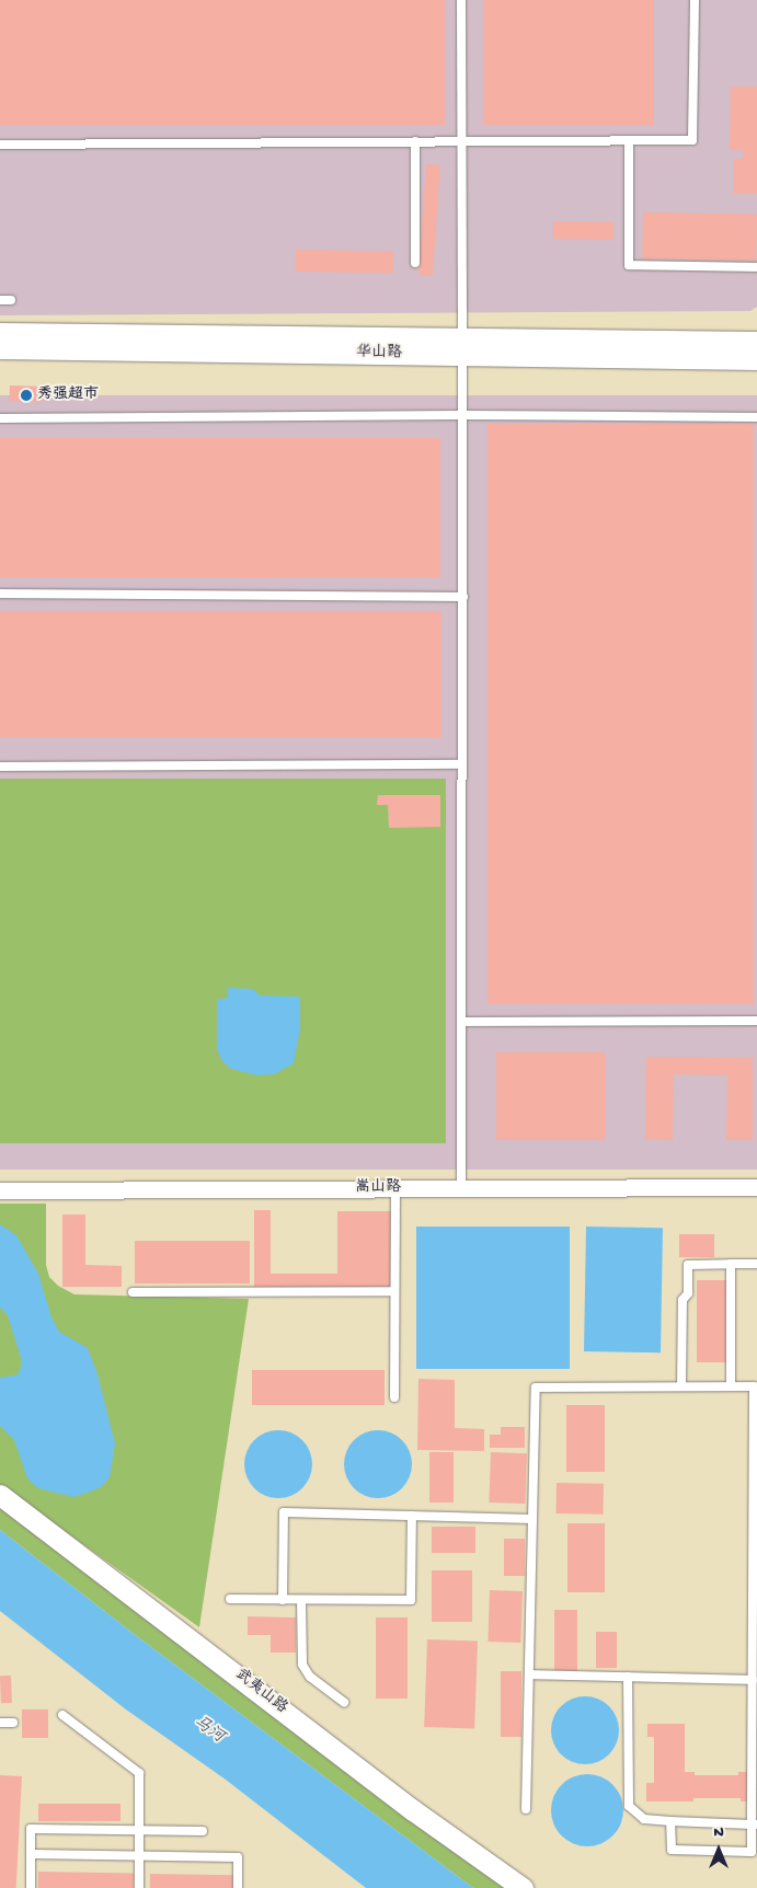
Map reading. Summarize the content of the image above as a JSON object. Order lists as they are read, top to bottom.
{
  "streets": {
    "street": ["华山路", "嵩山路", "武夷山路"]
  },
  "water": ["马河"],
  "places": ["秀强超市"],
  "north": "top"
}
